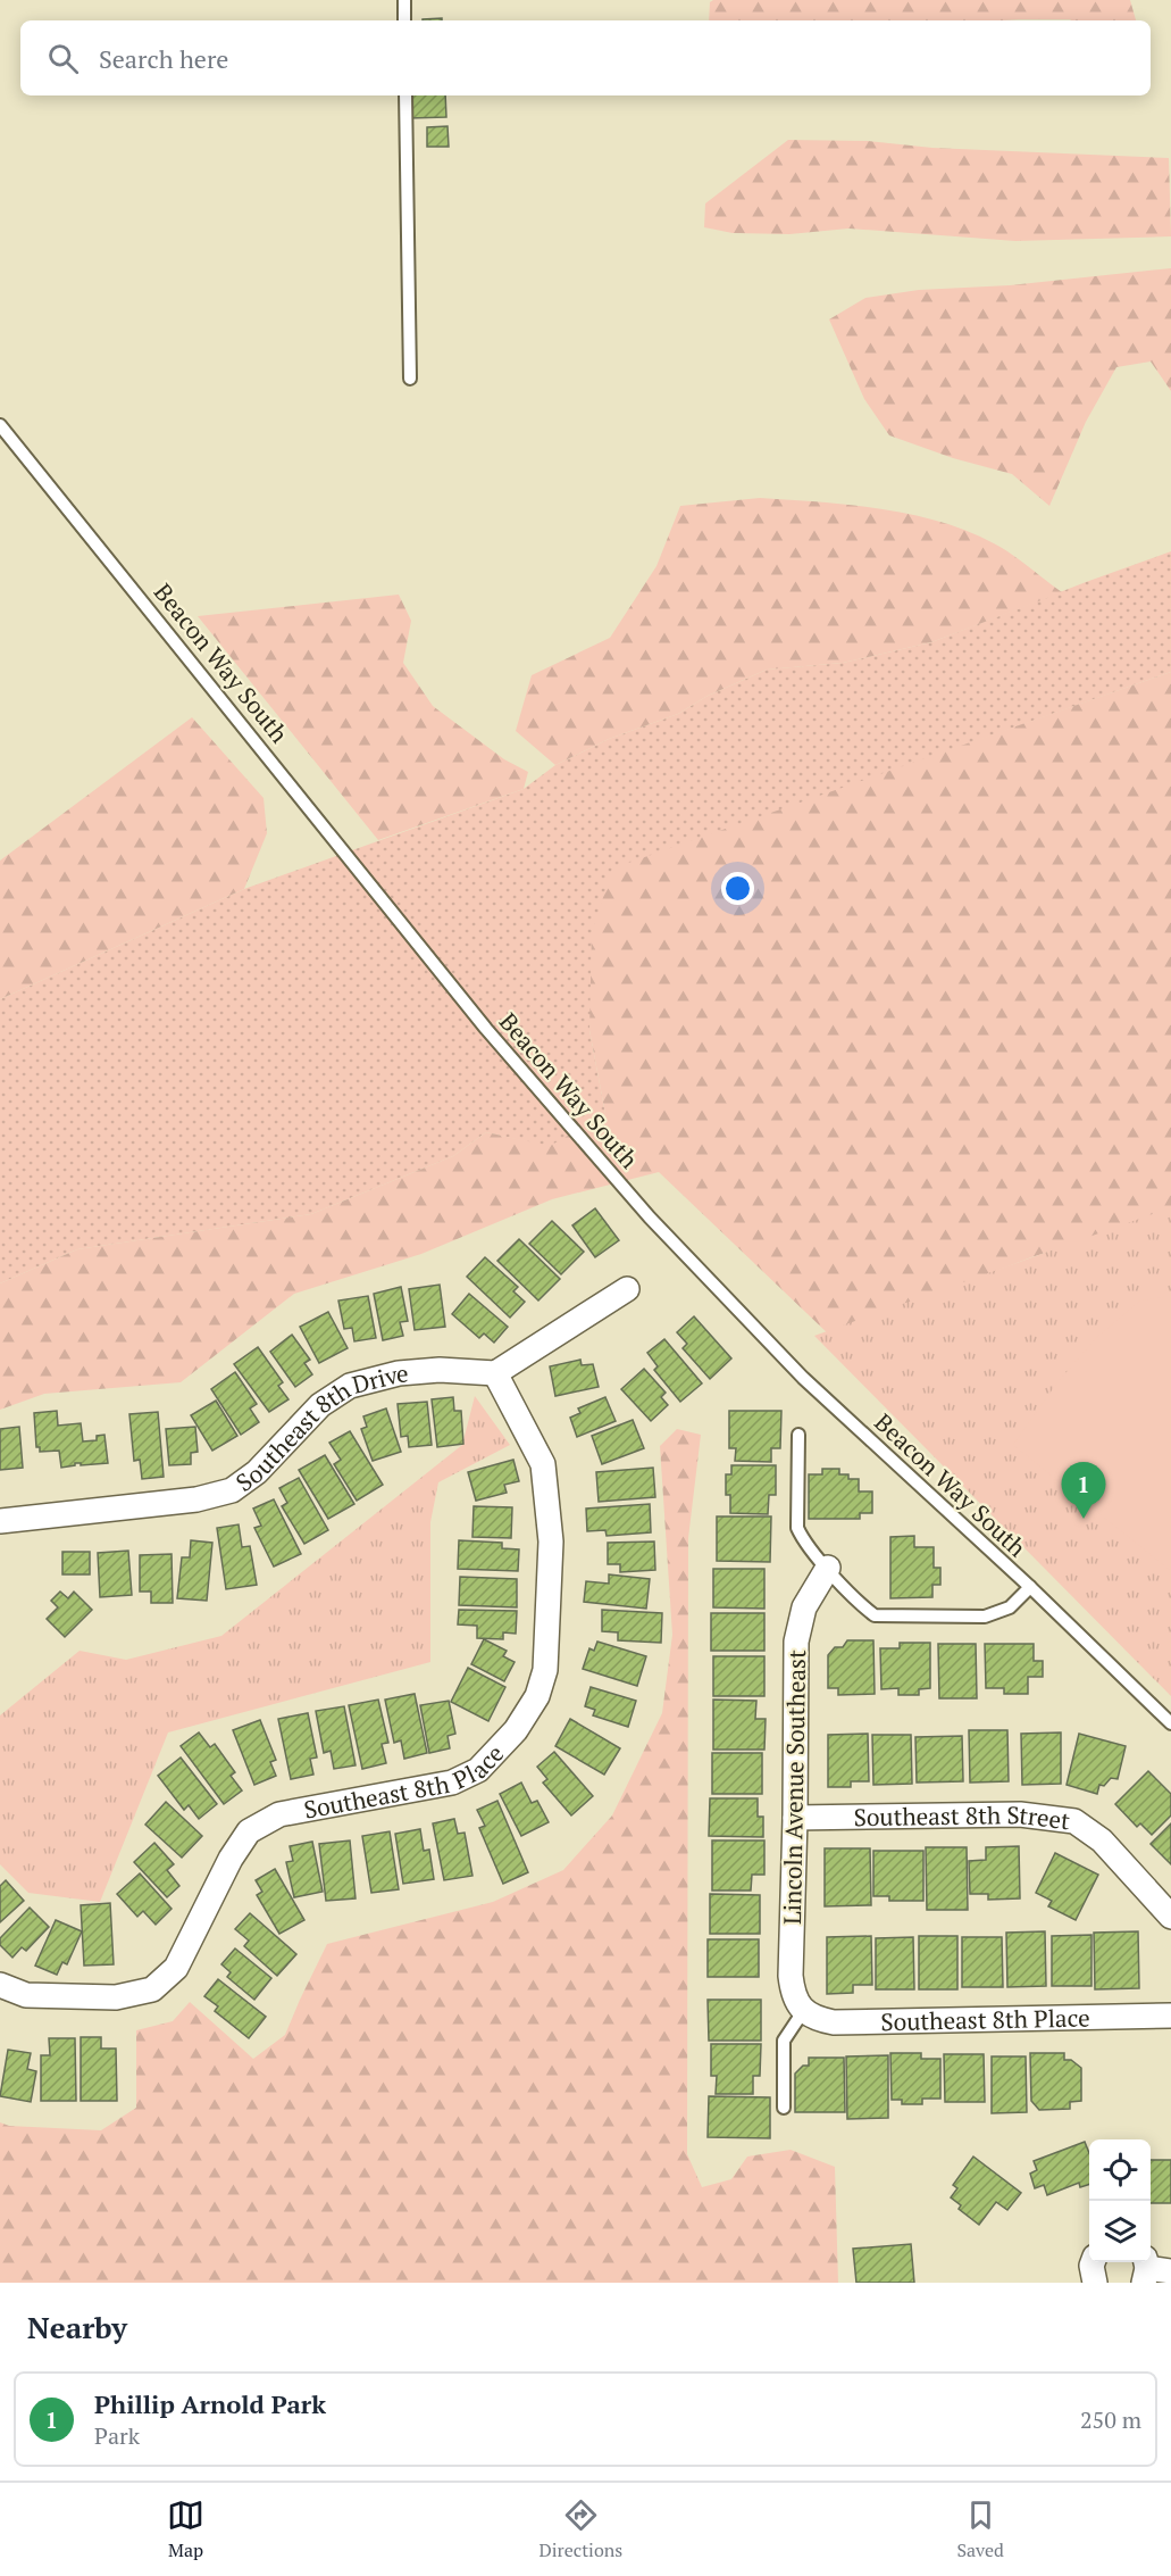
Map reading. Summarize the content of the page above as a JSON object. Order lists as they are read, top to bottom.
{
  "streets": {
    "street": [
      "Southeast 8th Drive",
      "Southeast 8th Place",
      "Lincoln Avenue Southeast",
      "Southeast 8th Street"
    ],
    "lane": ["Beacon Way South"]
  },
  "crossings": [
    ["Southeast 8th Drive", "Southeast 8th Place"],
    ["Southeast 8th Place", "Lincoln Avenue Southeast"],
    ["Lincoln Avenue Southeast", "Southeast 8th Street"]
  ],
  "page": {
    "search": "Search here",
    "pins": "1",
    "heading": "Nearby",
    "list": [
      {
        "mark": "1",
        "name": "Phillip Arnold Park",
        "note": "Park",
        "value": "250 m"
      }
    ],
    "nav": ["Map", "Directions", "Saved"]
  }
}
